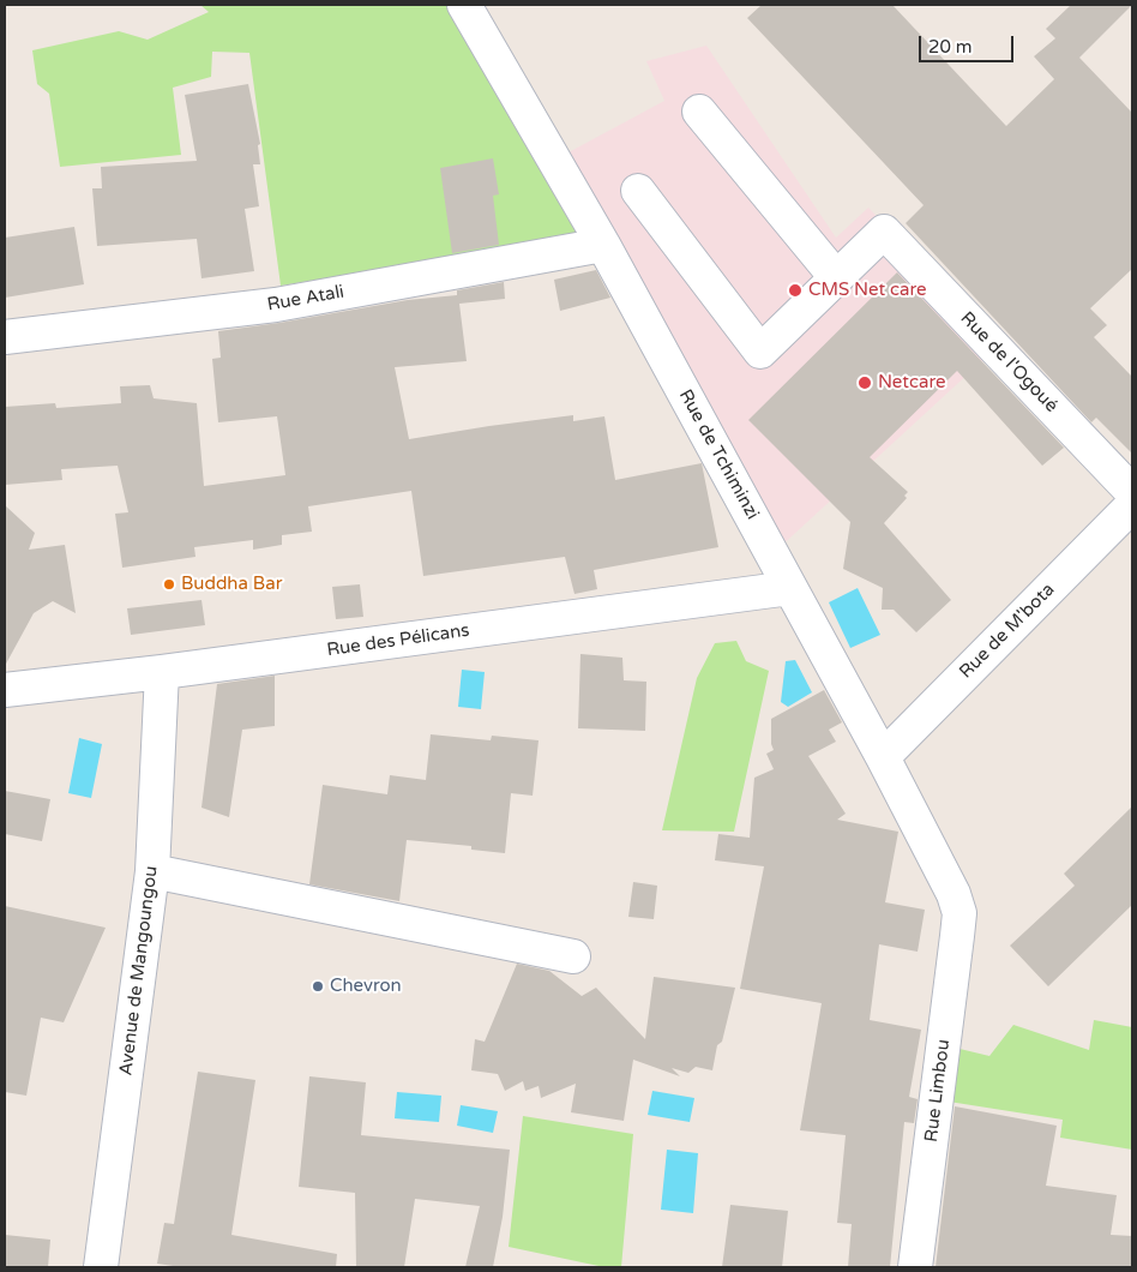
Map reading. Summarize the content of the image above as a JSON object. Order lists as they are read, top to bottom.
{
  "streets": {
    "street": [
      "Rue Atali",
      "Rue de l'Ogoué",
      "Rue de Tchiminzi",
      "Rue de M'bota",
      "Rue des Pélicans",
      "Avenue de Mangoungou",
      "Rue Limbou"
    ]
  },
  "crossings": [
    ["Rue Atali", "Rue de Tchiminzi"],
    ["Rue de Tchiminzi", "Rue de M'bota"],
    ["Rue de Tchiminzi", "Rue des Pélicans"],
    ["Rue de Tchiminzi", "Rue Limbou"],
    ["Rue des Pélicans", "Avenue de Mangoungou"]
  ],
  "places": [
    "CMS Net care",
    "Netcare",
    "Buddha Bar",
    "Chevron"
  ],
  "scale_bar": "20 m"
}
